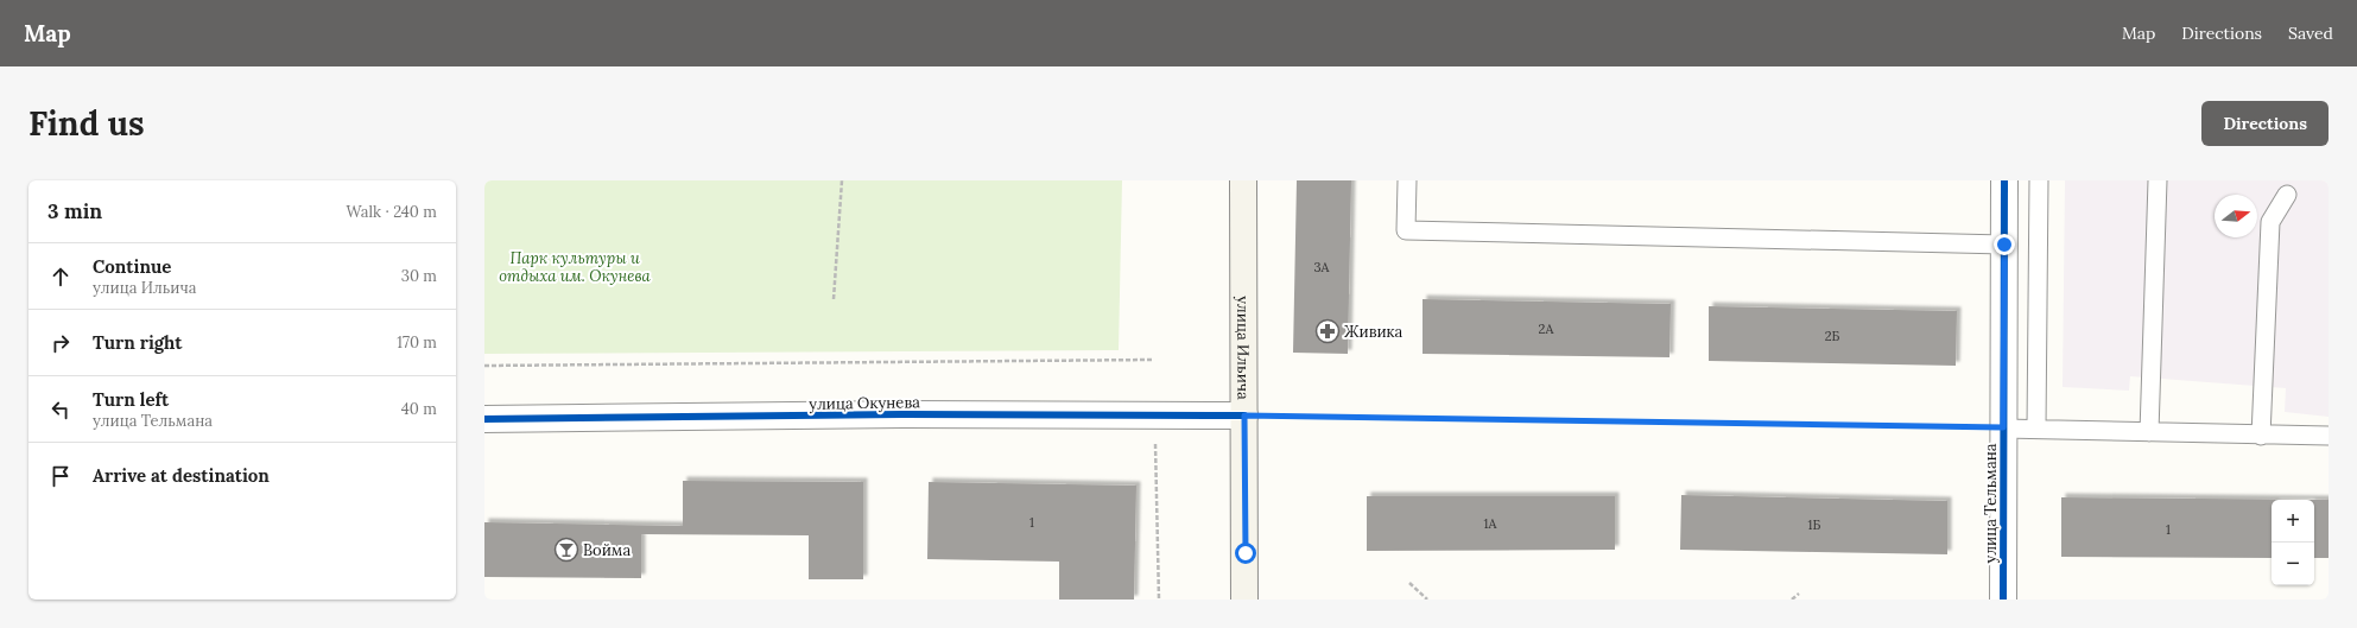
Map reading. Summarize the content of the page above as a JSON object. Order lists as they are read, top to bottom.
{
  "streets": {
    "street": ["улица Ильича", "улица Окунева", "улица Тельмана"]
  },
  "crossings": [
    ["улица Ильича", "улица Окунева"]
  ],
  "parks": ["Парк культуры и отдыха им. Окунева"],
  "places": {
    "pharmacy": ["Живика"],
    "bar": ["Войма"]
  },
  "house_numbers": [
    "3А",
    "2А",
    "2Б",
    "1",
    "1А",
    "1Б",
    "1"
  ],
  "north": "right",
  "page": {
    "header": "Map",
    "nav": ["Map", "Directions", "Saved"],
    "buttons": "Directions",
    "title": "Find us",
    "heading": ["3 min", "Walk · 240 m"],
    "list": [
      ["Continue", "улица Ильича", "30 m"],
      ["Turn right", "170 m"],
      ["Turn left", "улица Тельмана", "40 m"],
      "Arrive at destination"
    ],
    "map_buttons": ["+", "−"]
  }
}
